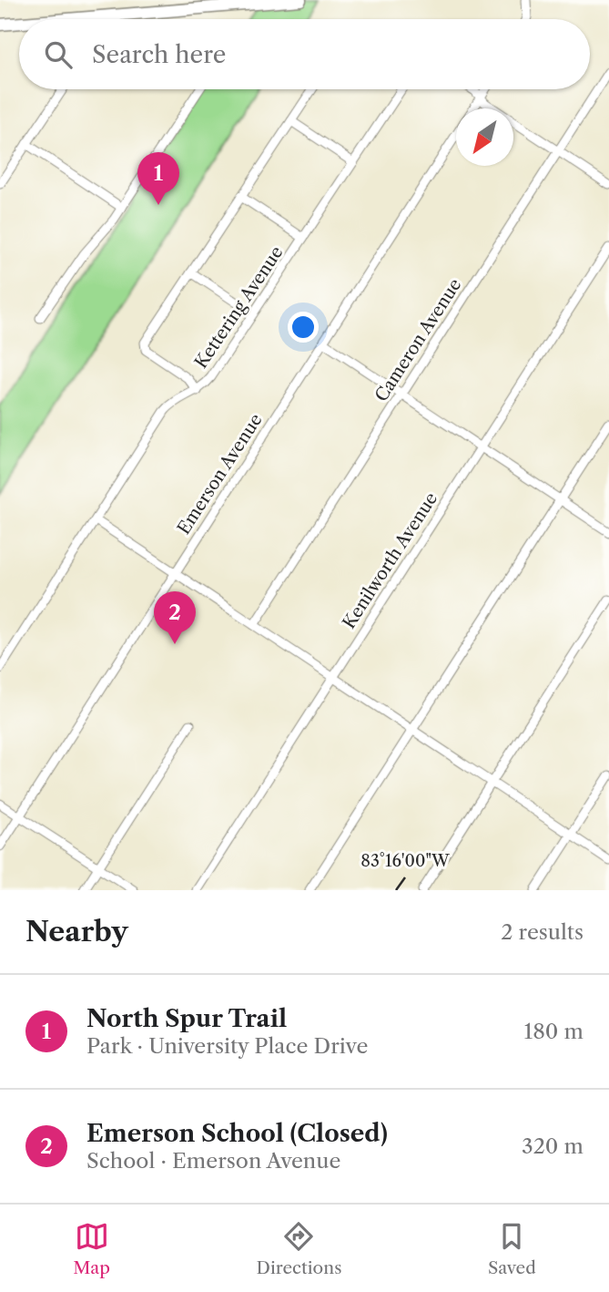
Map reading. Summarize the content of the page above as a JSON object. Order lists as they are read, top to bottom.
{
  "streets": {
    "street": [
      "Kettering Avenue",
      "Cameron Avenue",
      "Emerson Avenue",
      "Kenilworth Avenue"
    ]
  },
  "north": "bottom left",
  "page": {
    "search": "Search here",
    "pins": ["1", "2"],
    "heading": ["Nearby", "2 results"],
    "list": [
      {
        "mark": "1",
        "name": "North Spur Trail",
        "note": "Park · University Place Drive",
        "value": "180 m"
      },
      {
        "mark": "2",
        "name": "Emerson School (Closed)",
        "note": "School · Emerson Avenue",
        "value": "320 m"
      }
    ],
    "nav": ["Map", "Directions", "Saved"]
  },
  "coordinates": ["83°16'00\"W"]
}
